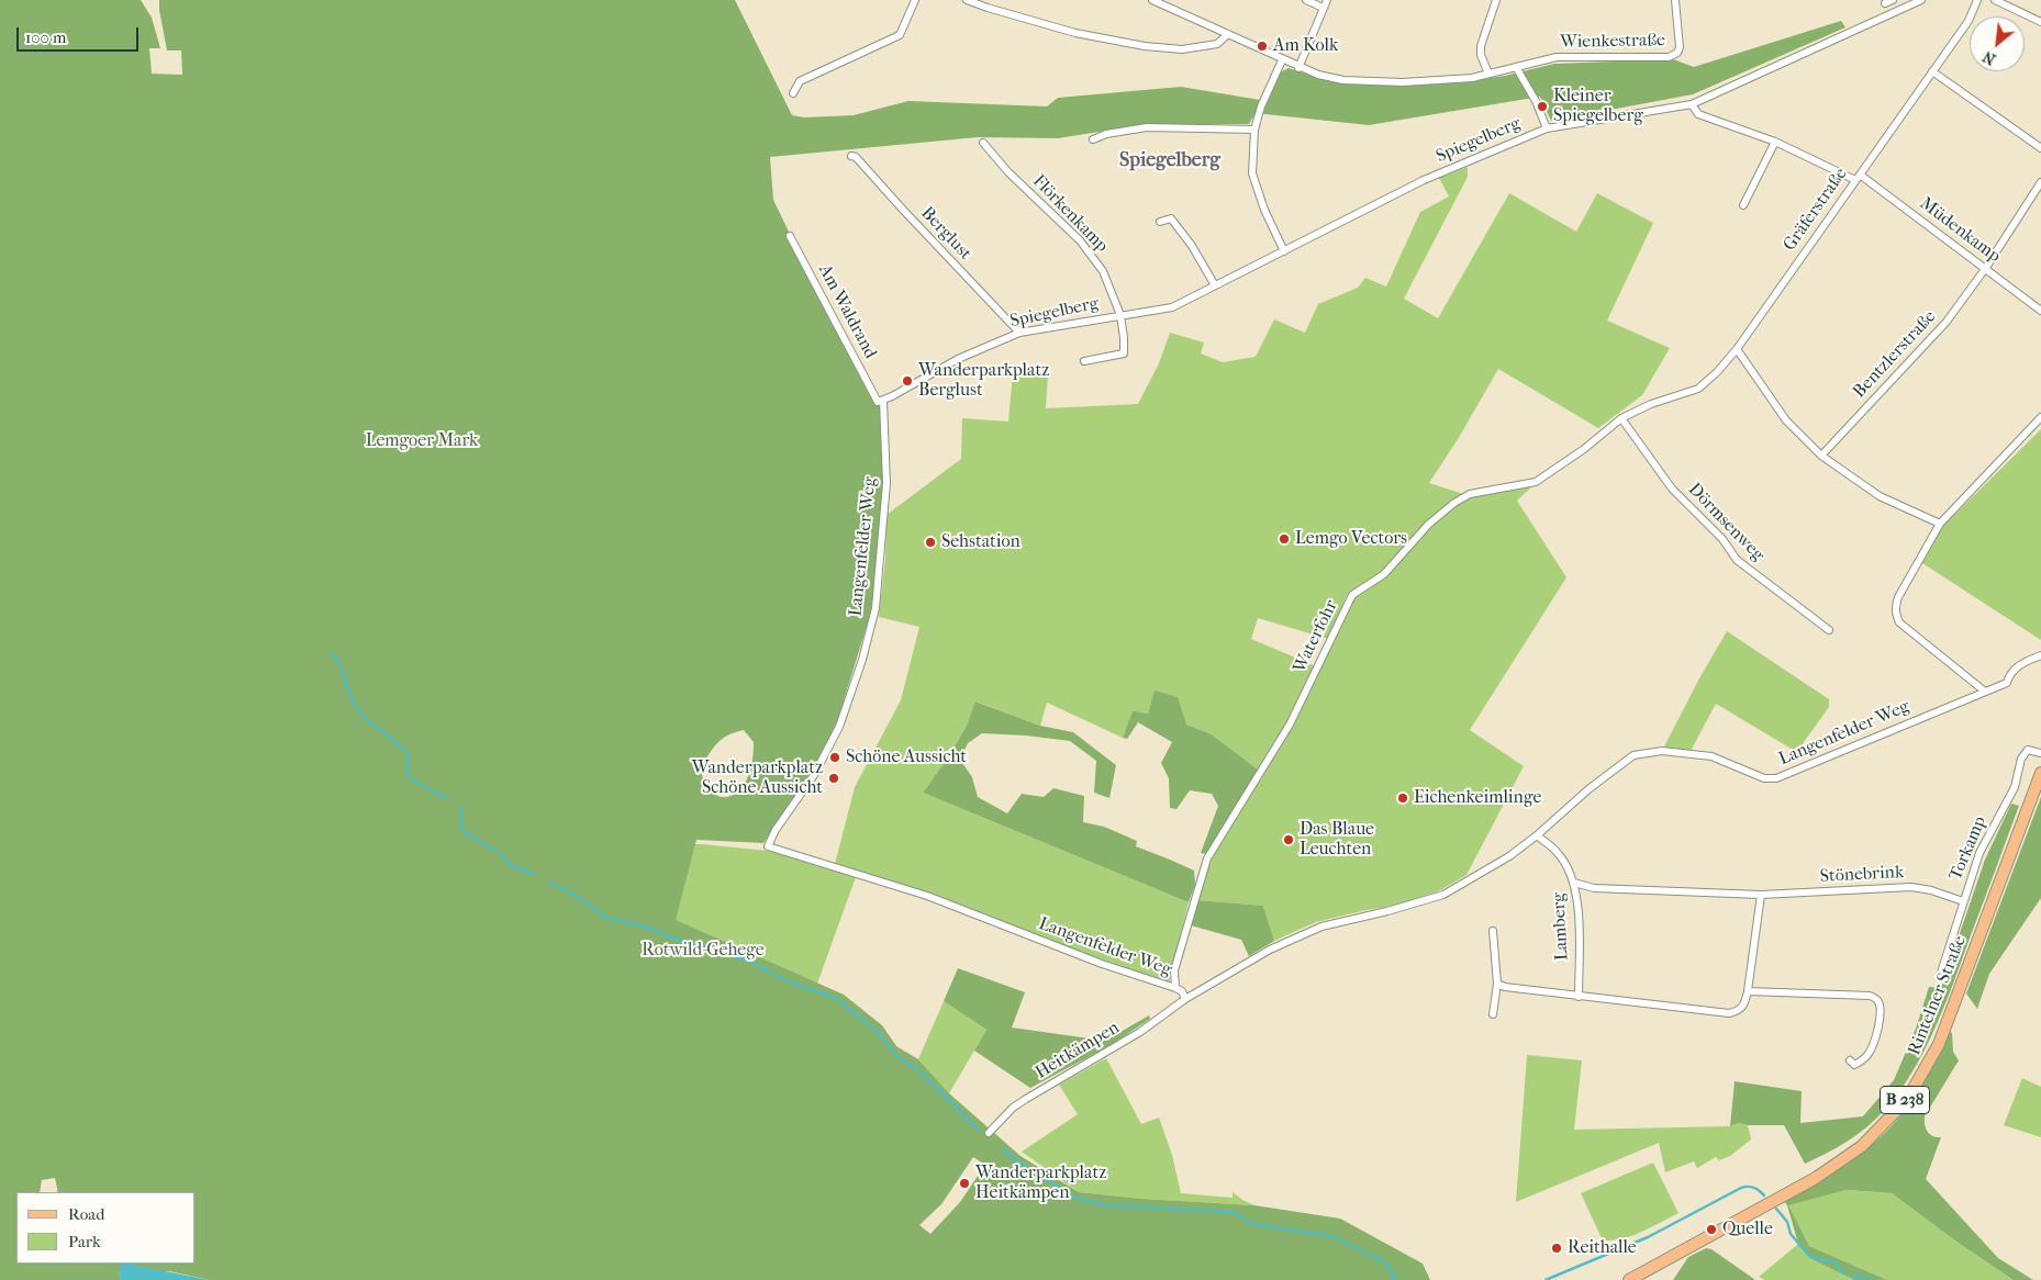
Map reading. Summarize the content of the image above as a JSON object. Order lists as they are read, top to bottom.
{
  "streets": {
    "main road": ["Rintelner Straße", "B 238"],
    "street": [
      "Wienkestraße",
      "Spiegelberg",
      "Gräferstraße",
      "Flörkenkamp",
      "Müdenkamp",
      "Berglust",
      "Am Waldrand",
      "Bentzlerstraße",
      "Dörmsenweg",
      "Langenfelder Weg",
      "Waterfohr",
      "Torkamp",
      "Stönebrink",
      "Lamberg",
      "Heitkämpen"
    ]
  },
  "crossings": [
    ["Spiegelberg", "Flörkenkamp"],
    ["Spiegelberg", "Müdenkamp"],
    ["Spiegelberg", "Berglust"],
    ["Spiegelberg", "Am Waldrand"],
    ["Spiegelberg", "Langenfelder Weg"],
    ["Gräferstraße", "Müdenkamp"],
    ["Gräferstraße", "Waterfohr"],
    ["Müdenkamp", "Bentzlerstraße"],
    ["Am Waldrand", "Langenfelder Weg"],
    ["Dörmsenweg", "Waterfohr"],
    ["Langenfelder Weg", "Waterfohr"],
    ["Langenfelder Weg", "Lamberg"],
    ["Langenfelder Weg", "Heitkämpen"],
    ["Torkamp", "Stönebrink"],
    ["Stönebrink", "Lamberg"]
  ],
  "districts": ["Spiegelberg"],
  "parks": ["Lemgoer Mark", "Rotwild-Gehege"],
  "places": [
    "Am Kolk",
    "Kleiner Spiegelberg",
    "Wanderparkplatz Berglust",
    "Lemgo Vectors",
    "Sehstation",
    "Schöne Aussicht",
    "Wanderparkplatz Schöne Aussicht",
    "Eichenkeimlinge",
    "Das Blaue Leuchten",
    "Wanderparkplatz Heitkämpen",
    "Quelle",
    "Reithalle"
  ],
  "legend": ["Road", "Park"],
  "scale_bar": "100 m",
  "north": "bottom left"
}
